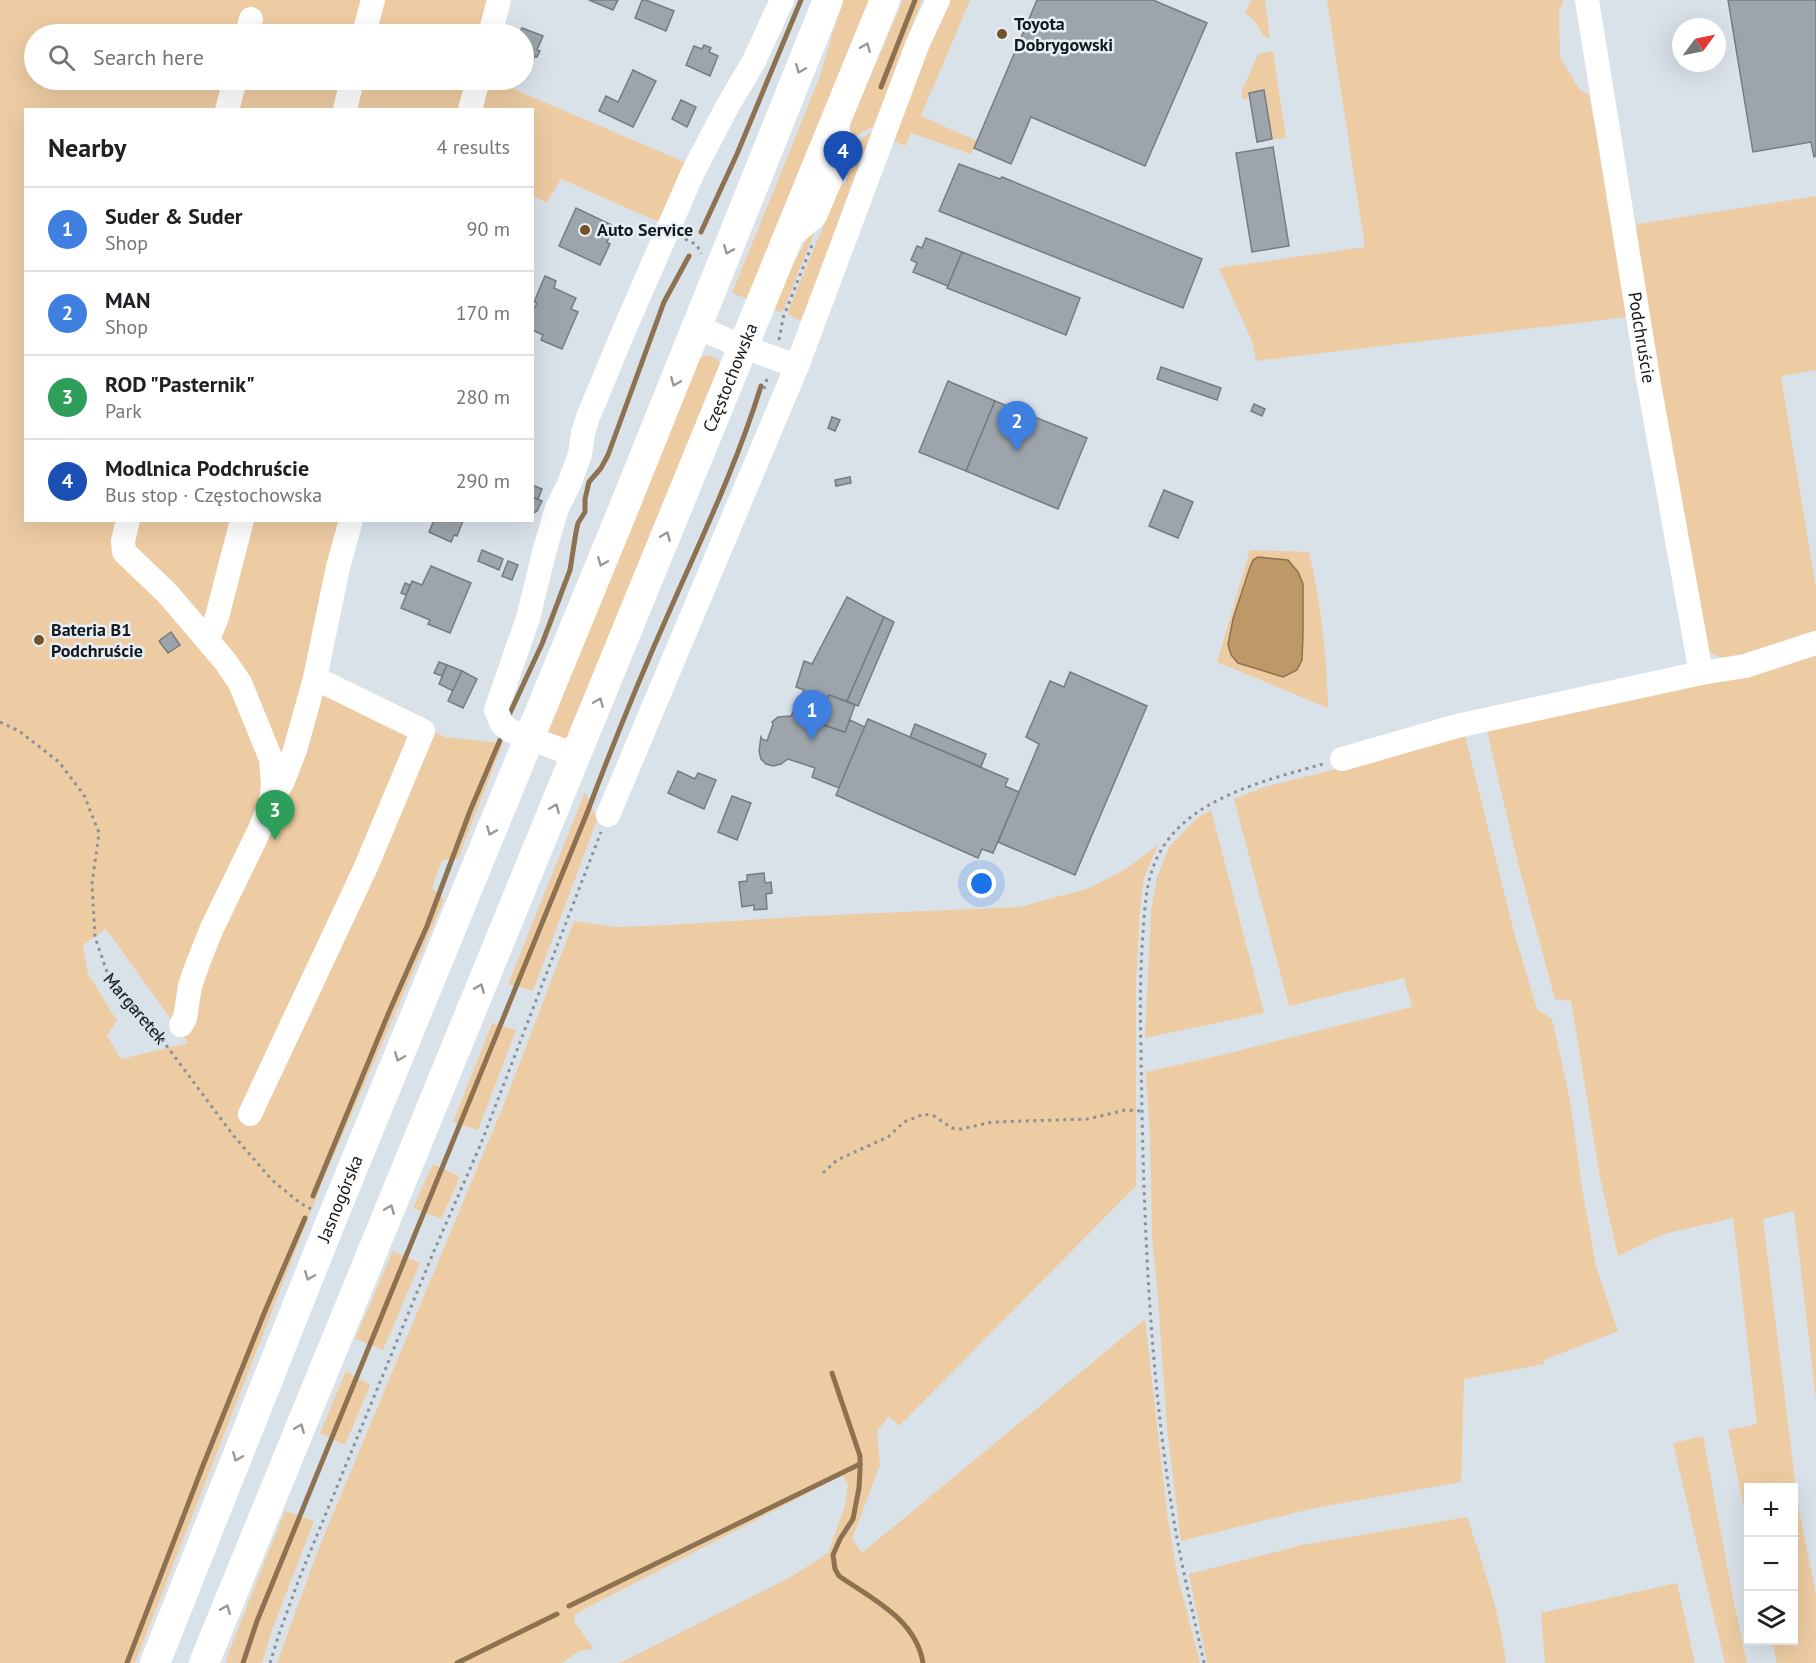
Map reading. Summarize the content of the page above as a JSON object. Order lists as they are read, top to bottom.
{
  "streets": {
    "main road": ["Częstochowska", "Jasnogórska"],
    "street": ["Podchruście"],
    "path": ["Margaretek"]
  },
  "crossings": [
    ["Margaretek", "Jasnogórska"]
  ],
  "places": ["Toyota Dobrygowski", "Auto Service", "Bateria B1 Podchruście"],
  "north": "top right",
  "page": {
    "search": "Search here",
    "heading": ["Nearby", "4 results"],
    "pins": [
      "4",
      "2",
      "1",
      "3"
    ],
    "list": [
      {
        "mark": "1",
        "name": "Suder & Suder",
        "note": "Shop",
        "value": "90 m"
      },
      {
        "mark": "2",
        "name": "MAN",
        "note": "Shop",
        "value": "170 m"
      },
      {
        "mark": "3",
        "name": "ROD \"Pasternik\"",
        "note": "Park",
        "value": "280 m"
      },
      {
        "mark": "4",
        "name": "Modlnica Podchruście",
        "note": "Bus stop · Częstochowska",
        "value": "290 m"
      }
    ],
    "map_buttons": ["+", "−"]
  }
}
